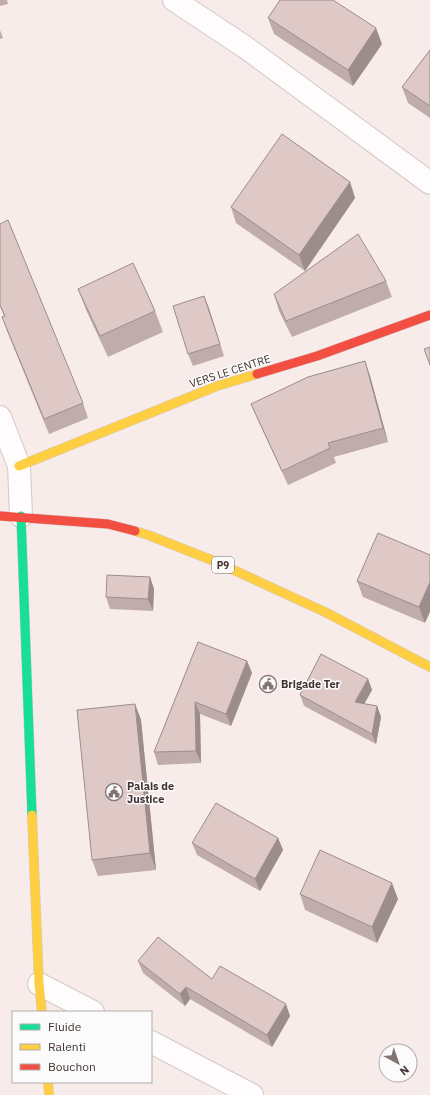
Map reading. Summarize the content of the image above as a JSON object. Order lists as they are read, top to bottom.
{
  "streets": {
    "street": ["VERS LE CENTRE", "P9"]
  },
  "places": {
    "public building": ["Brigade Ter", "Palais de Justice"]
  },
  "legend": ["Fluide", "Ralenti", "Bouchon"],
  "north": "bottom right"
}
